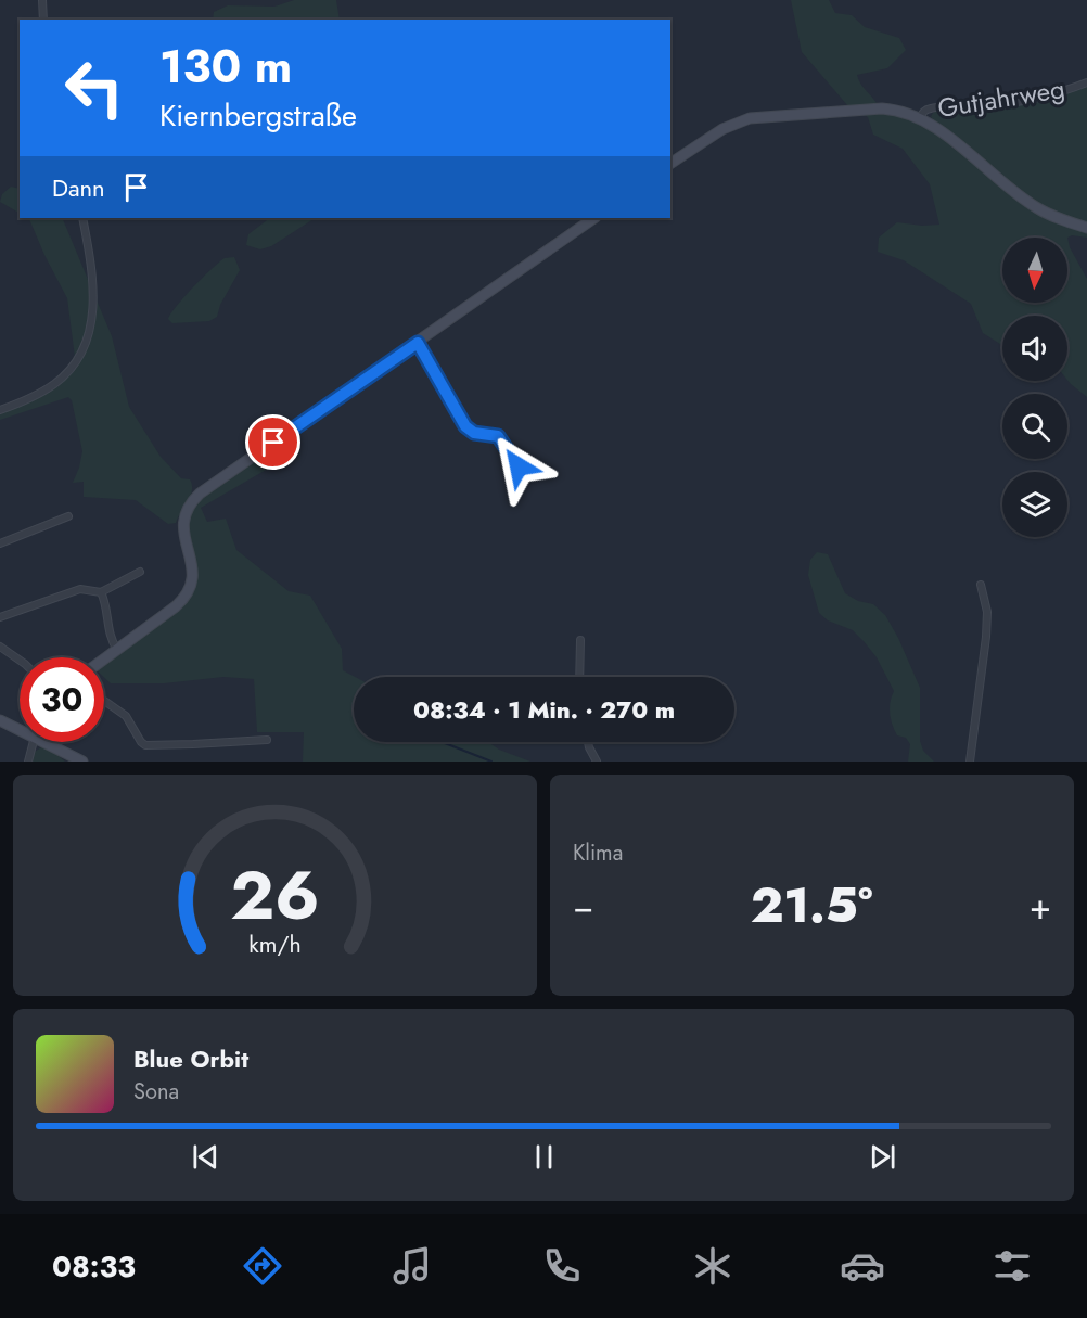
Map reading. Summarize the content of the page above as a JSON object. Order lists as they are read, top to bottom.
{
  "streets": {
    "street": ["Gutjahrweg"]
  },
  "north": "bottom",
  "page": {
    "turn": ["130 m", "Kiernbergstraße"],
    "then": "Dann",
    "limit": "30",
    "trip": "08:34 · 1 Min. · 270 m",
    "tile": "Klima",
    "heat": ["−", "21.5°", "+"],
    "song": ["Blue Orbit", "Sona"],
    "tabs": "08:33",
    "gauge": ["26", "km/h"]
  }
}
